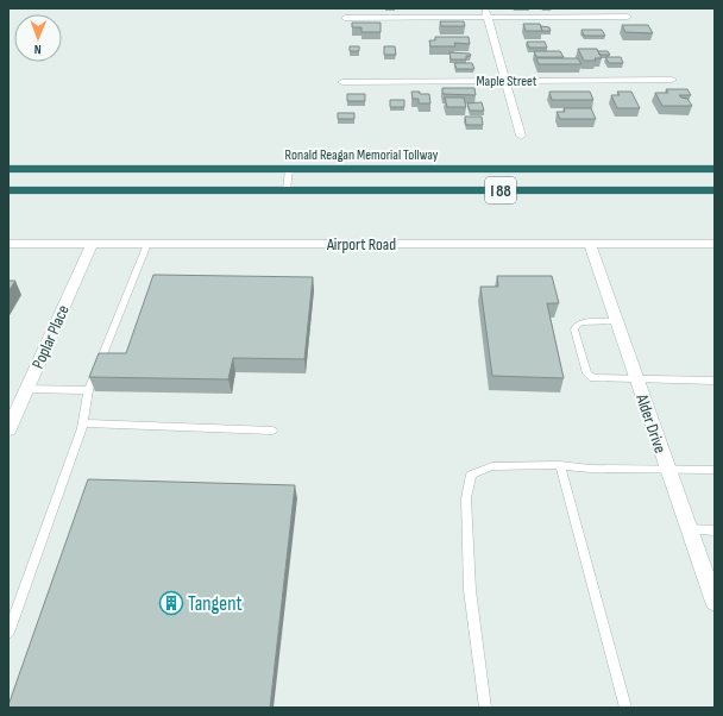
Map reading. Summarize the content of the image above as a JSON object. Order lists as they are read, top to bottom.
{
  "streets": {
    "highway": ["Ronald Reagan Memorial Tollway", "I 88"],
    "street": [
      "Maple Street",
      "Airport Road",
      "Poplar Place",
      "Alder Drive"
    ]
  },
  "crossings": [
    ["Airport Road", "Poplar Place"],
    ["Airport Road", "Alder Drive"]
  ],
  "places": {
    "building": ["Tangent"]
  },
  "north": "bottom"
}
